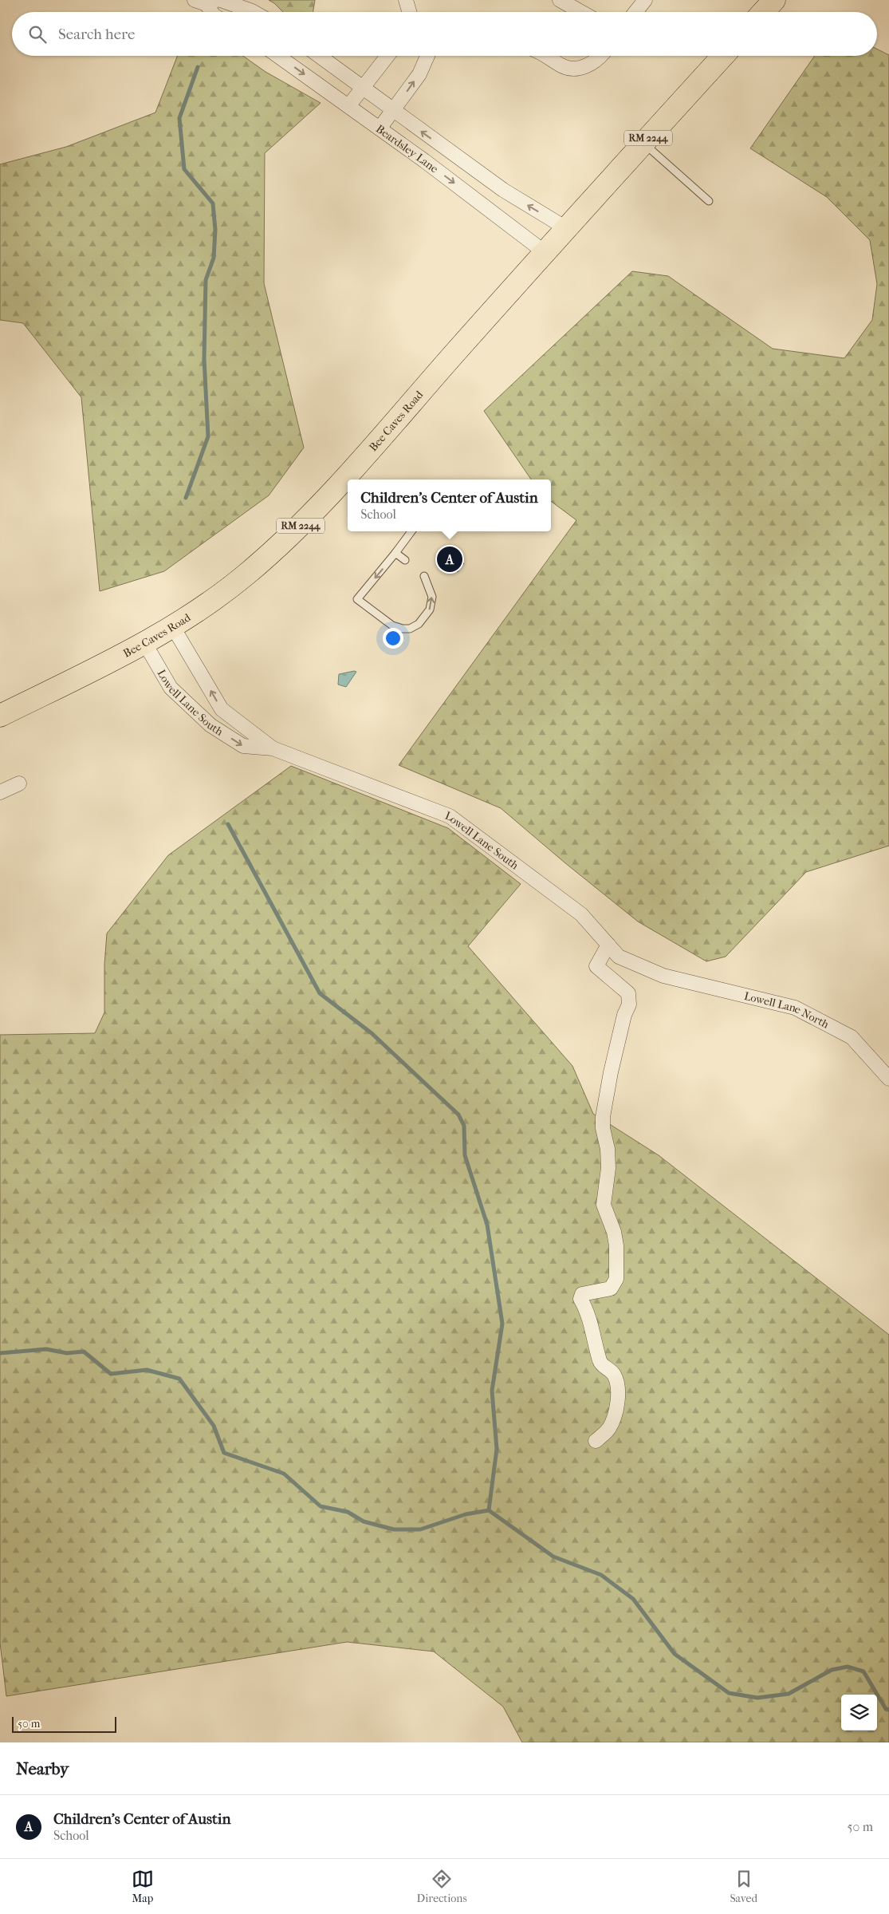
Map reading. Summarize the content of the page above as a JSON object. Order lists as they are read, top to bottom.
{
  "streets": {
    "main road": ["RM 2244", "Bee Caves Road"],
    "street": ["Beardsley Lane", "Lowell Lane South", "Lowell Lane North"]
  },
  "crossings": [
    ["Beardsley Lane", "Bee Caves Road"],
    ["Bee Caves Road", "Lowell Lane South"],
    ["Lowell Lane South", "Lowell Lane North"]
  ],
  "scale_bar": "50 m",
  "page": {
    "search": "Search here",
    "popup": ["Children's Center of Austin", "School"],
    "pins": "A",
    "scale": "50 m",
    "heading": "Nearby",
    "list": [
      {
        "mark": "A",
        "name": "Children's Center of Austin",
        "note": "School",
        "value": "50 m"
      }
    ],
    "nav": ["Map", "Directions", "Saved"]
  }
}
